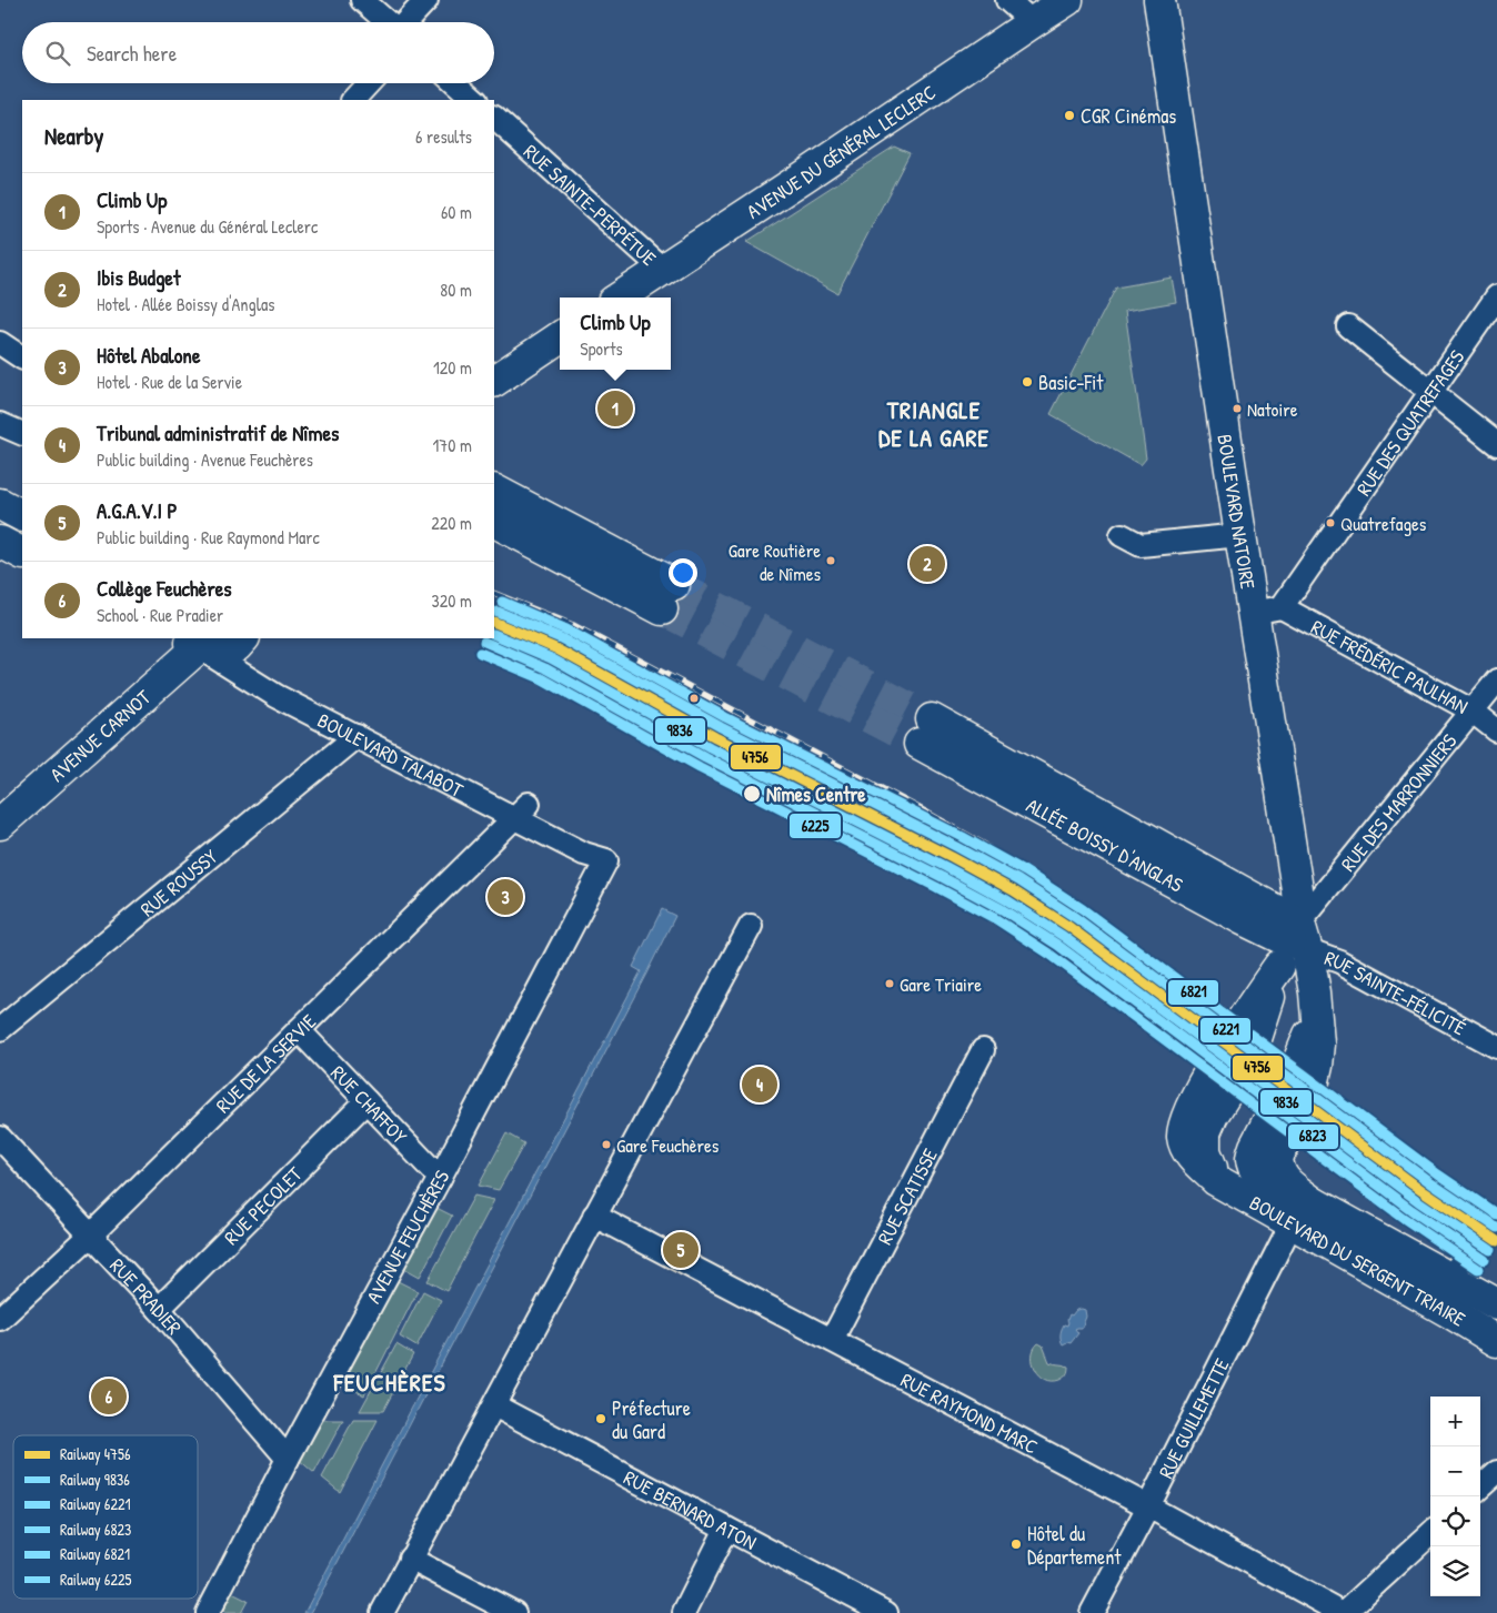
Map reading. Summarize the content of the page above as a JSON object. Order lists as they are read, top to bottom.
{
  "streets": {
    "main road": [
      "AVENUE DU GÉNÉRAL LECLERC",
      "BOULEVARD NATOIRE",
      "AVENUE CARNOT",
      "ALLÉE BOISSY D'ANGLAS",
      "BOULEVARD DU SERGENT TRIAIRE"
    ],
    "street": [
      "RUE SAINTE-PERPÉTUE",
      "RUE DES QUATREFAGES",
      "RUE FRÉDÉRIC PAULHAN",
      "BOULEVARD TALABOT",
      "RUE DES MARRONNIERS",
      "RUE ROUSSY",
      "RUE SAINTE-FÉLICITÉ",
      "RUE DE LA SERVIE",
      "RUE CHAFFOY",
      "RUE SCATISSE",
      "RUE PECOLET",
      "AVENUE FEUCHÈRES",
      "RUE PRADIER",
      "RUE RAYMOND MARC",
      "RUE GUILLEMETTE",
      "RUE BERNARD ATON"
    ]
  },
  "crossings": [
    ["AVENUE DU GÉNÉRAL LECLERC", "RUE SAINTE-PERPÉTUE"],
    ["RUE DES QUATREFAGES", "BOULEVARD NATOIRE"],
    ["RUE DES QUATREFAGES", "RUE FRÉDÉRIC PAULHAN"],
    ["BOULEVARD NATOIRE", "RUE FRÉDÉRIC PAULHAN"],
    ["BOULEVARD NATOIRE", "RUE DES MARRONNIERS"],
    ["BOULEVARD NATOIRE", "ALLÉE BOISSY D'ANGLAS"],
    ["BOULEVARD NATOIRE", "RUE SAINTE-FÉLICITÉ"],
    ["BOULEVARD NATOIRE", "BOULEVARD DU SERGENT TRIAIRE"],
    ["RUE FRÉDÉRIC PAULHAN", "RUE DES MARRONNIERS"],
    ["AVENUE CARNOT", "BOULEVARD TALABOT"],
    ["BOULEVARD TALABOT", "RUE ROUSSY"],
    ["BOULEVARD TALABOT", "RUE DE LA SERVIE"],
    ["BOULEVARD TALABOT", "AVENUE FEUCHÈRES"],
    ["RUE DES MARRONNIERS", "ALLÉE BOISSY D'ANGLAS"],
    ["RUE DES MARRONNIERS", "RUE SAINTE-FÉLICITÉ"],
    ["RUE DES MARRONNIERS", "BOULEVARD DU SERGENT TRIAIRE"],
    ["ALLÉE BOISSY D'ANGLAS", "RUE SAINTE-FÉLICITÉ"],
    ["ALLÉE BOISSY D'ANGLAS", "BOULEVARD DU SERGENT TRIAIRE"],
    ["RUE SAINTE-FÉLICITÉ", "BOULEVARD DU SERGENT TRIAIRE"],
    ["RUE DE LA SERVIE", "RUE CHAFFOY"],
    ["RUE DE LA SERVIE", "RUE PRADIER"],
    ["RUE CHAFFOY", "RUE PECOLET"],
    ["RUE CHAFFOY", "AVENUE FEUCHÈRES"],
    ["RUE SCATISSE", "RUE RAYMOND MARC"],
    ["RUE PECOLET", "RUE PRADIER"],
    ["AVENUE FEUCHÈRES", "RUE PRADIER"],
    ["BOULEVARD DU SERGENT TRIAIRE", "RUE GUILLEMETTE"],
    ["RUE RAYMOND MARC", "RUE GUILLEMETTE"]
  ],
  "districts": ["TRIANGLE DE LA GARE", "FEUCHÈRES"],
  "places": [
    "CGR Cinémas",
    "Basic-Fit",
    "Natoire",
    "Quatrefages",
    "Gare Routière de Nîmes",
    "Nîmes Centre",
    "Gare Triaire",
    "Gare Feuchères",
    "Préfecture du Gard",
    "Hôtel du Département"
  ],
  "lines": [
    "rail line 6821",
    "rail line 6221",
    "rail line 4756",
    "rail line 9836",
    "rail line 6823",
    "rail line 6225"
  ],
  "legend": [
    "Railway 4756",
    "Railway 9836",
    "Railway 6221",
    "Railway 6823",
    "Railway 6821",
    "Railway 6225"
  ],
  "page": {
    "search": "Search here",
    "heading": ["Nearby", "6 results"],
    "list": [
      {
        "mark": "1",
        "name": "Climb Up",
        "note": "Sports · Avenue du Général Leclerc",
        "value": "60 m"
      },
      {
        "mark": "2",
        "name": "Ibis Budget",
        "note": "Hotel · Allée Boissy d'Anglas",
        "value": "80 m"
      },
      {
        "mark": "3",
        "name": "Hôtel Abalone",
        "note": "Hotel · Rue de la Servie",
        "value": "120 m"
      },
      {
        "mark": "4",
        "name": "Tribunal administratif de Nîmes",
        "note": "Public building · Avenue Feuchères",
        "value": "170 m"
      },
      {
        "mark": "5",
        "name": "A.G.A.V.I P",
        "note": "Public building · Rue Raymond Marc",
        "value": "220 m"
      },
      {
        "mark": "6",
        "name": "Collège Feuchères",
        "note": "School · Rue Pradier",
        "value": "320 m"
      }
    ],
    "popup": ["Climb Up", "Sports"],
    "pins": [
      "1",
      "2",
      "3",
      "4",
      "5",
      "6"
    ],
    "map_buttons": ["+", "−"]
  }
}
